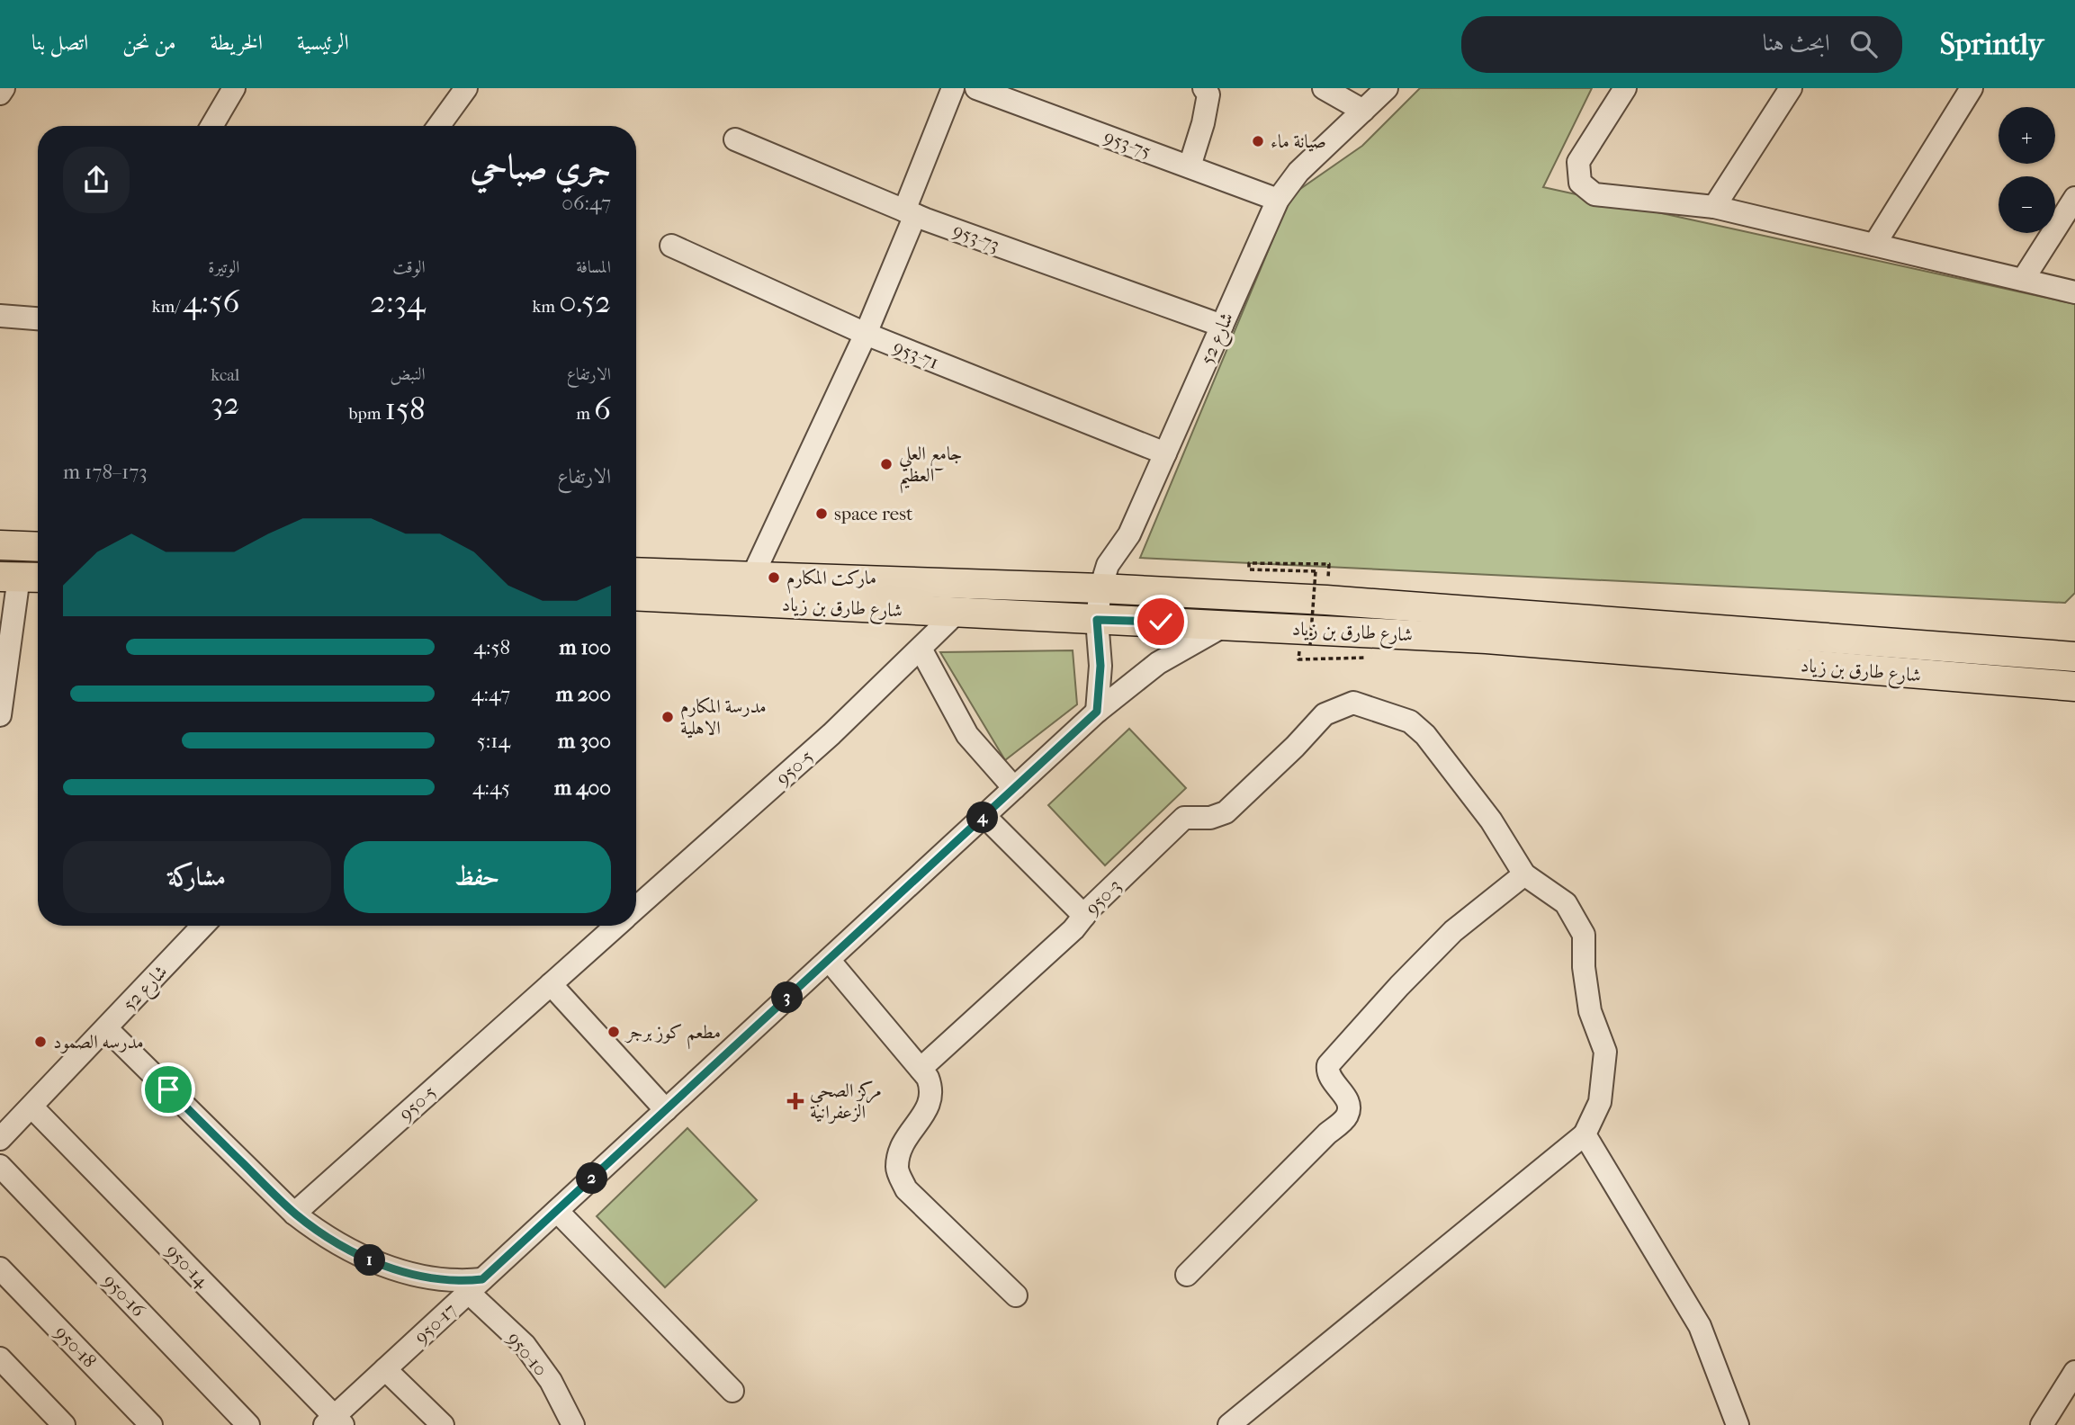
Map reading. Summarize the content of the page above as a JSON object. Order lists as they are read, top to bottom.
{
  "streets": {
    "main road": ["شارع طارق بن زياد"],
    "street": [
      "953-75",
      "953-73",
      "شارع 52",
      "953-71",
      "950-5",
      "950-3",
      "950-14",
      "950-16",
      "950-17",
      "950-18",
      "950-10"
    ]
  },
  "crossings": [
    ["953-75", "شارع 52"],
    ["953-73", "شارع 52"],
    ["شارع 52", "953-71"],
    ["شارع 52", "شارع طارق بن زياد"],
    ["شارع 52", "950-14"],
    ["شارع 52", "950-17"],
    ["شارع طارق بن زياد", "950-5"],
    ["شارع طارق بن زياد", "950-17"],
    ["950-14", "950-17"],
    ["950-17", "950-10"]
  ],
  "places": {
    "other": [
      "صيانة ماء",
      "جامع العلي العظيم",
      "space rest",
      "ماركت المكارم",
      "مدرسة المكارم الاهلية",
      "مطعم كوز برجر",
      "مدرسه الصمود"
    ],
    "health": ["مركز الصحي الزعفرانية"]
  },
  "page": {
    "header": "Sprintly",
    "search": "ابحث هنا",
    "nav": [
      "الرئيسية",
      "الخريطة",
      "من نحن",
      "اتصل بنا"
    ],
    "map_buttons": ["+", "−"],
    "heading": ["جري صباحي", "06:47"],
    "stats": [
      ["المسافة", "0.52 km"],
      ["الوقت", "2:34"],
      ["الوتيرة", "4:56 /km"],
      ["الارتفاع", "6 m"],
      ["النبض", "158 bpm"],
      ["kcal", "32"]
    ],
    "chart": ["الارتفاع", "173–178 m"],
    "list": [
      {
        "name": "100 m",
        "note": "4:58"
      },
      {
        "name": "200 m",
        "note": "4:47"
      },
      {
        "name": "300 m",
        "note": "5:14"
      },
      {
        "name": "400 m",
        "note": "4:45"
      }
    ],
    "pins": [
      "4",
      "3",
      "2",
      "1"
    ],
    "buttons": ["حفظ", "مشاركة"]
  }
}
